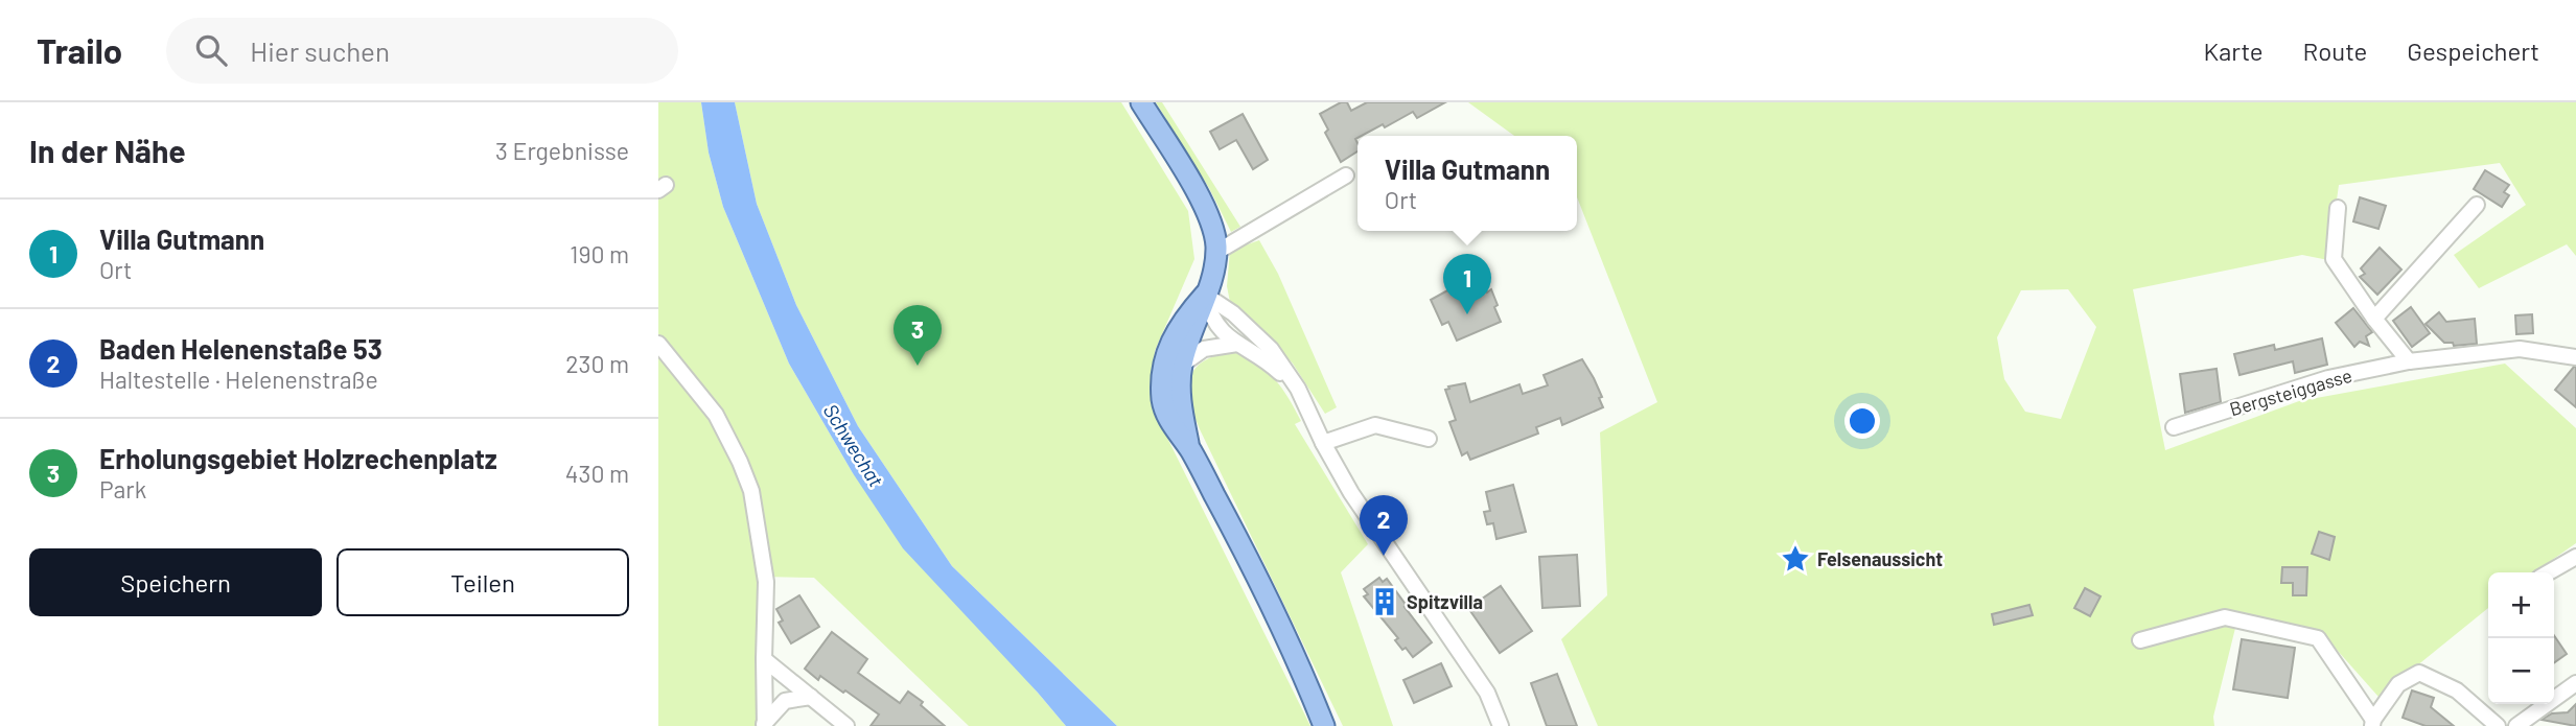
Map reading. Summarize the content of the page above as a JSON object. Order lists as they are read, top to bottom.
{
  "streets": {
    "street": ["Bergsteiggasse"]
  },
  "water": ["Schwechat"],
  "places": {
    "place": ["Felsenaussicht"],
    "building": ["Spitzvilla"]
  },
  "page": {
    "header": "Trailo",
    "search": "Hier suchen",
    "nav": ["Karte", "Route", "Gespeichert"],
    "heading": ["In der Nähe", "3 Ergebnisse"],
    "popup": ["Villa Gutmann", "Ort"],
    "list": [
      {
        "mark": "1",
        "name": "Villa Gutmann",
        "note": "Ort",
        "value": "190 m"
      },
      {
        "mark": "2",
        "name": "Baden Helenenstaße 53",
        "note": "Haltestelle · Helenenstraße",
        "value": "230 m"
      },
      {
        "mark": "3",
        "name": "Erholungsgebiet Holzrechenplatz",
        "note": "Park",
        "value": "430 m"
      }
    ],
    "pins": ["1", "3", "2"],
    "buttons": ["Speichern", "Teilen"],
    "map_buttons": ["+", "−"]
  }
}
